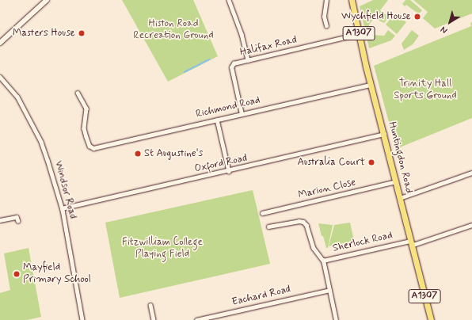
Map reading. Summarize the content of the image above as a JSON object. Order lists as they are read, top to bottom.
{
  "streets": {
    "main road": ["A1307", "Huntingdon Road"],
    "street": [
      "Halifax Road",
      "Richmond Road",
      "Oxford Road",
      "Marion Close",
      "Windsor Road",
      "Sherlock Road",
      "Eachard Road"
    ]
  },
  "crossings": [
    ["Halifax Road", "Richmond Road"],
    ["Halifax Road", "Huntingdon Road"],
    ["Richmond Road", "Huntingdon Road"],
    ["Huntingdon Road", "Oxford Road"],
    ["Huntingdon Road", "Marion Close"],
    ["Huntingdon Road", "Sherlock Road"],
    ["Oxford Road", "Windsor Road"],
    ["Sherlock Road", "Eachard Road"]
  ],
  "parks": ["Histon Road Recreation Ground", "Trinity Hall Sports Ground", "Fitzwilliam College Playing Field"],
  "places": [
    "Wychfield House",
    "Masters House",
    "St Augustine's",
    "Australia Court",
    "Mayfield Primary School"
  ],
  "north": "bottom left"
}
